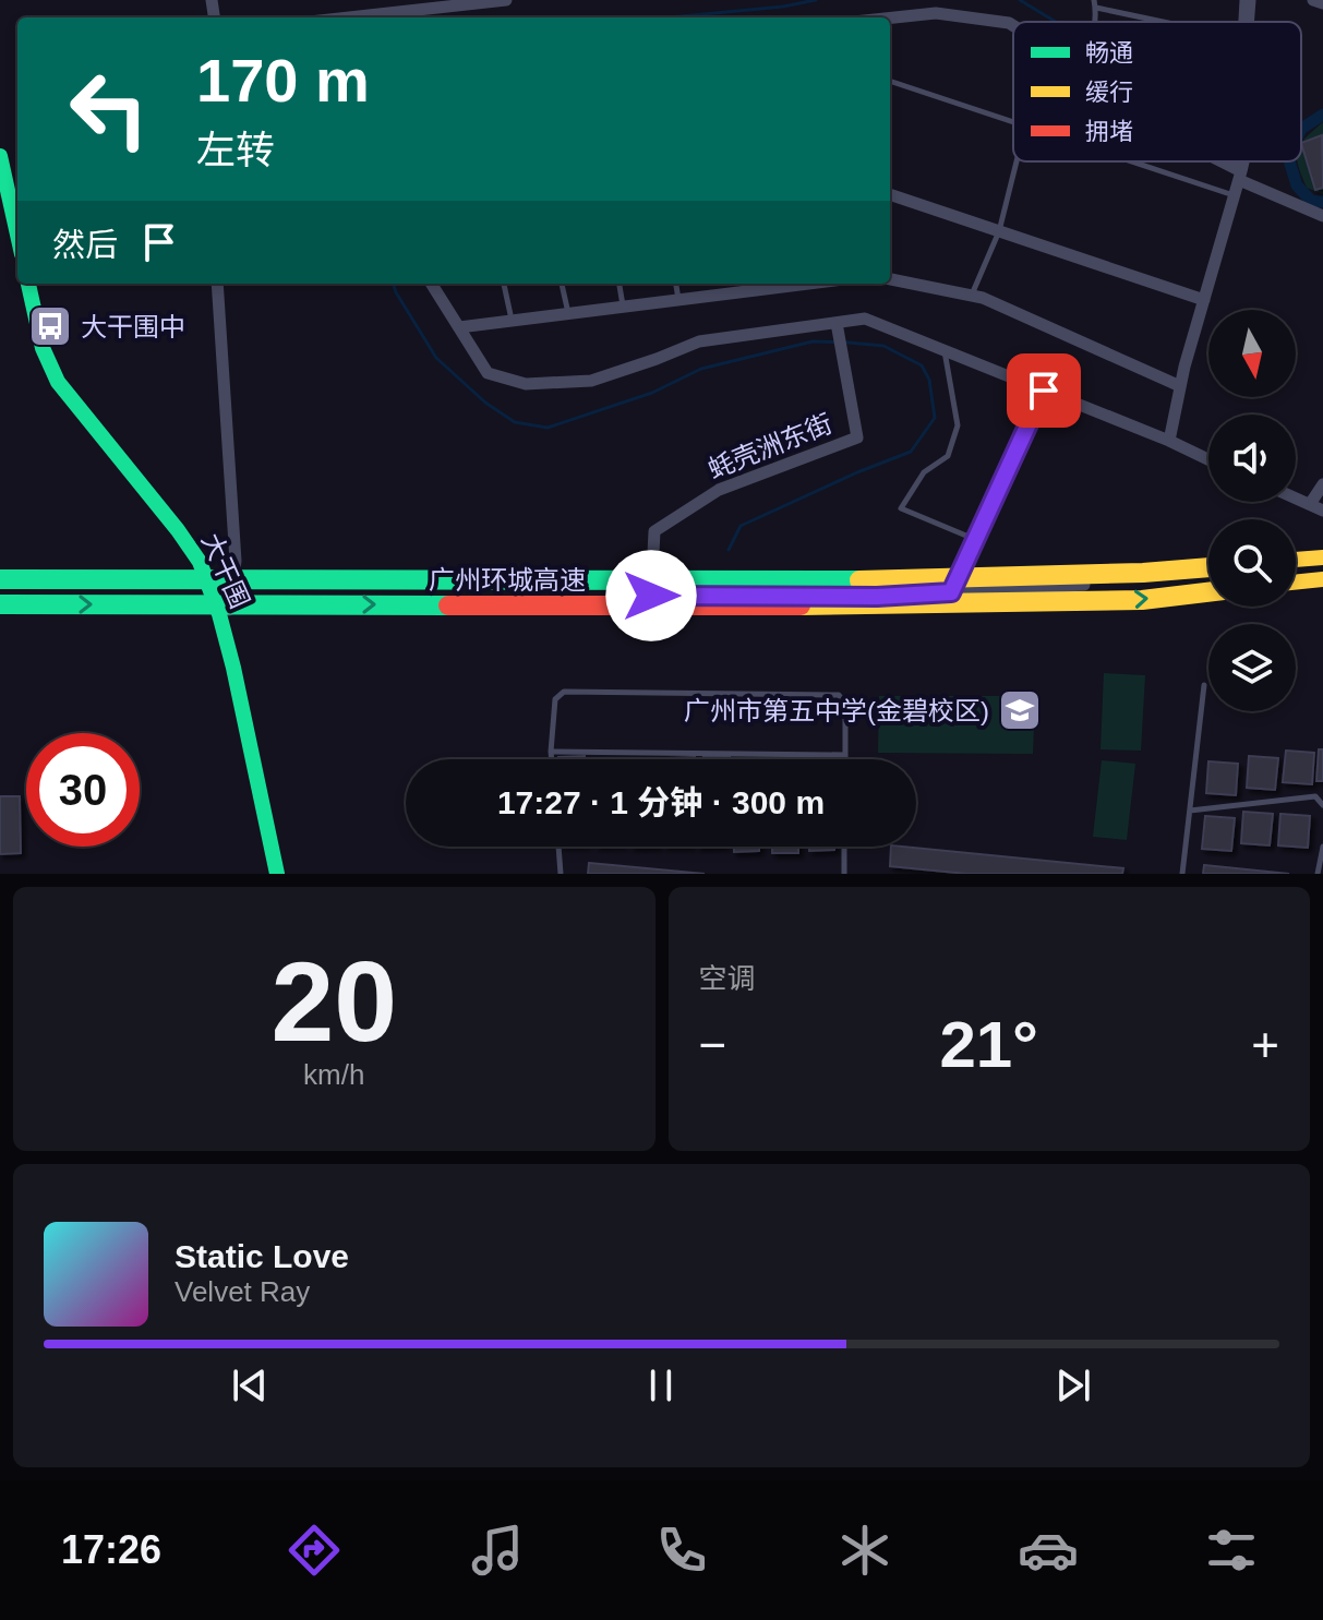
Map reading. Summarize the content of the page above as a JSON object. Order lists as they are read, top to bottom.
{
  "streets": {
    "main road": ["大干围", "广州环城高速"],
    "street": ["蚝壳洲东街"]
  },
  "places": {
    "bus stop": ["大干围中"],
    "school or university": ["广州市第五中学(金碧校区)"]
  },
  "legend": ["畅通", "缓行", "拥堵"],
  "north": "bottom",
  "page": {
    "turn": ["170 m", "左转"],
    "then": "然后",
    "limit": "30",
    "trip": "17:27 · 1 分钟 · 300 m",
    "tile": [
      ["20", "km/h"],
      "空调"
    ],
    "heat": ["−", "21°", "+"],
    "song": ["Static Love", "Velvet Ray"],
    "tabs": "17:26"
  }
}
